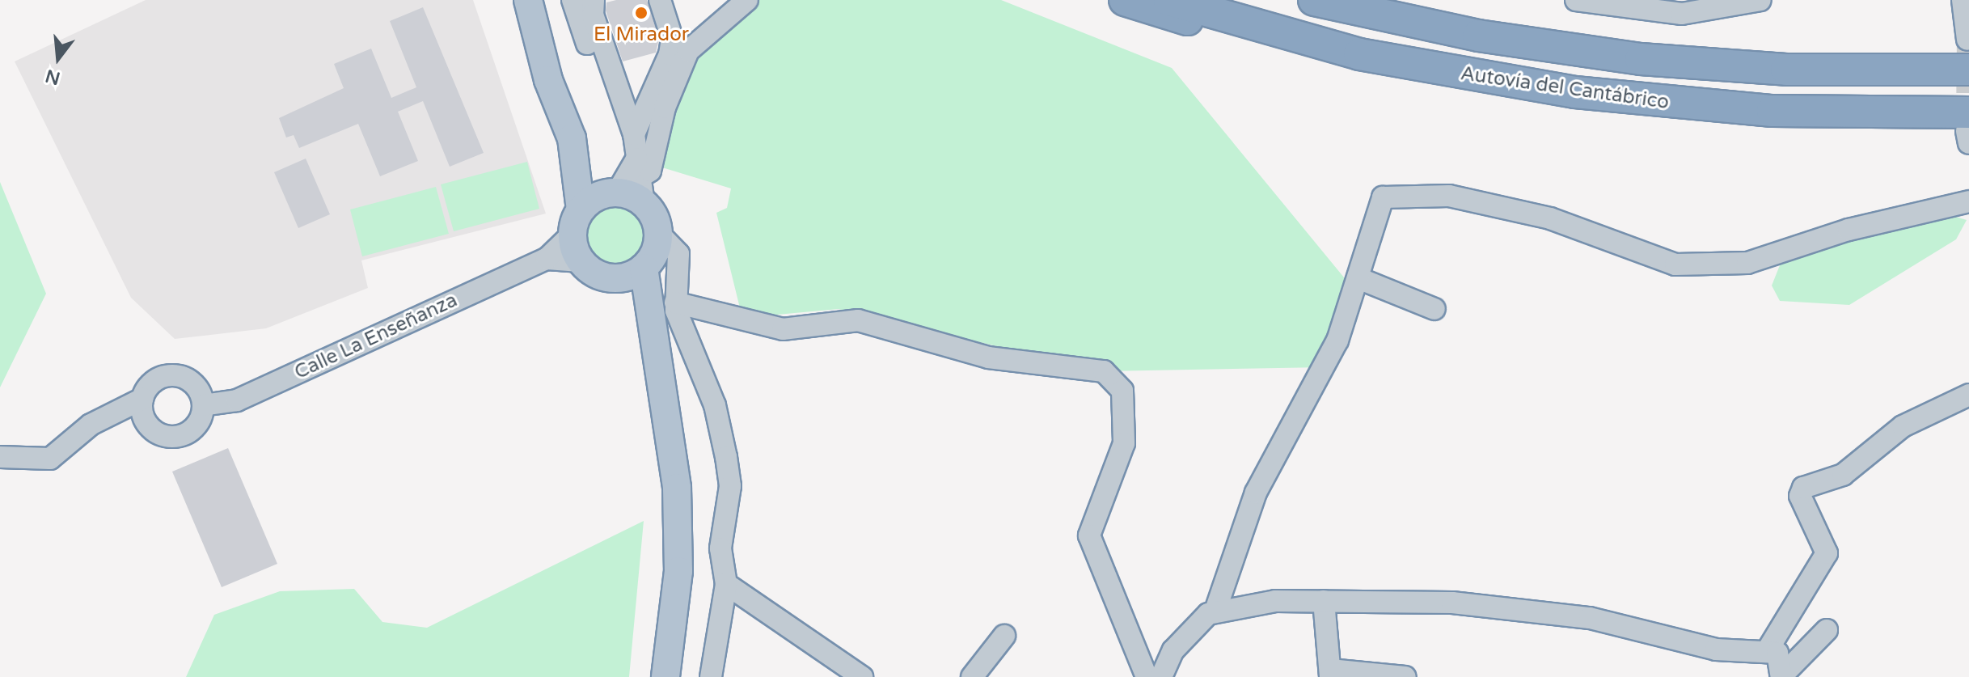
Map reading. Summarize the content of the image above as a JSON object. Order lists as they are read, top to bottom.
{
  "streets": {
    "highway": ["Autovía del Cantábrico"],
    "street": ["Calle La Enseñanza"]
  },
  "places": ["El Mirador"],
  "north": "bottom"
}
